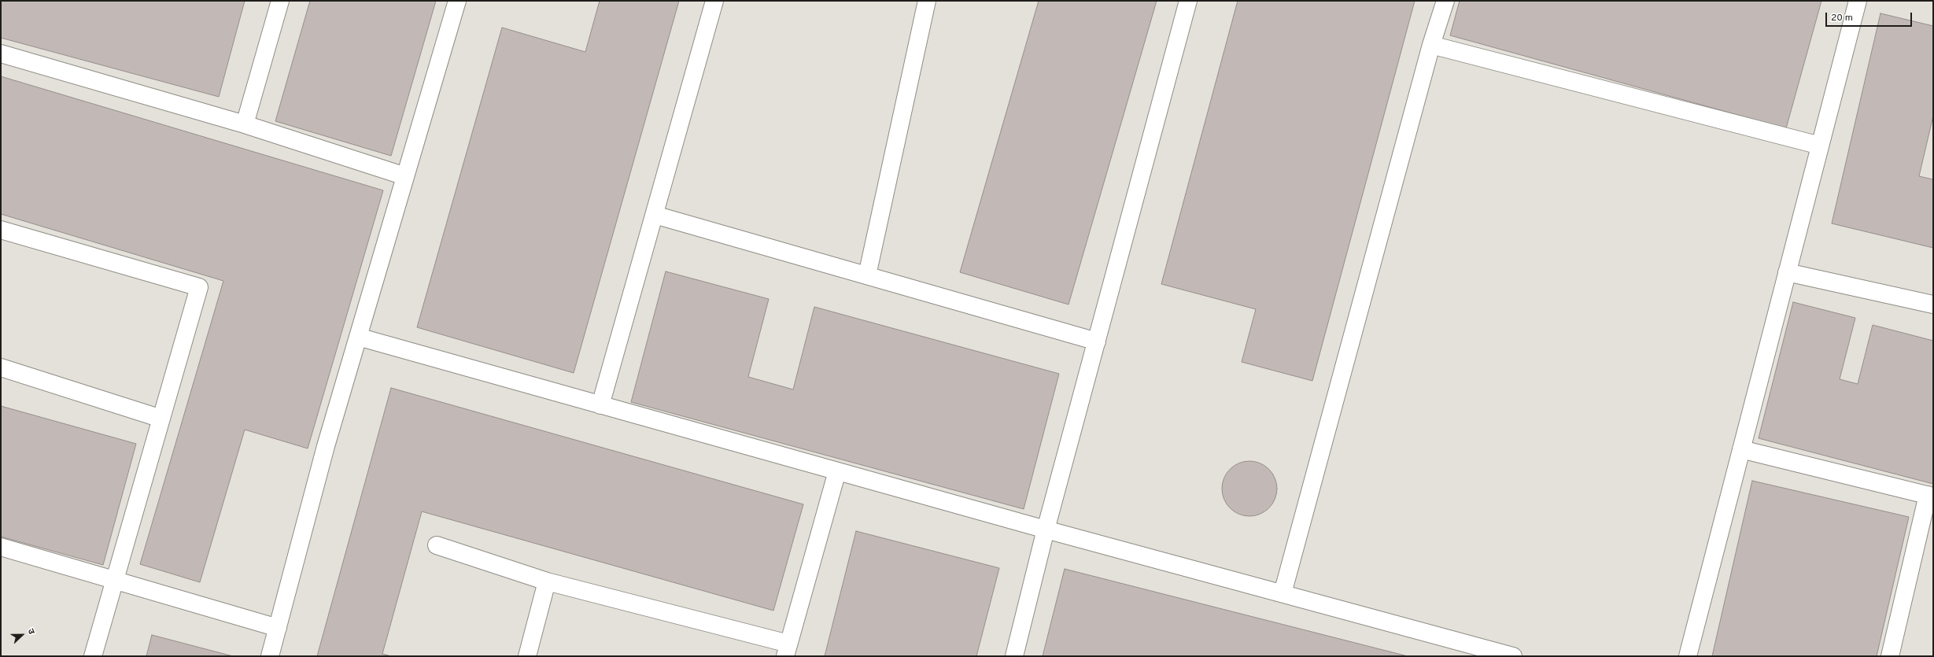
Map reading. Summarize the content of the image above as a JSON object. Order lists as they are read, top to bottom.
{
  "scale_bar": "20 m",
  "north": "right"
}
